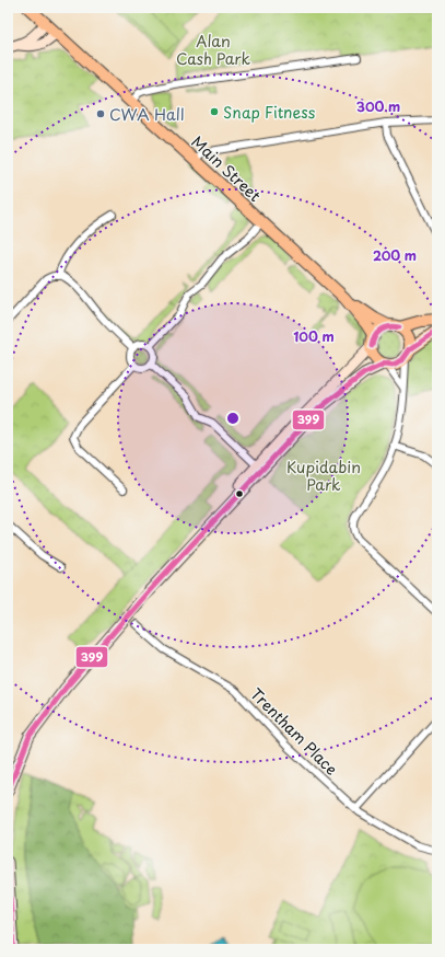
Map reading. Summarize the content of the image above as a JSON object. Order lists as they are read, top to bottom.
{
  "streets": {
    "main road": ["Main Street"],
    "street": ["Trentham Place"]
  },
  "parks": ["Alan Cash Park", "Kupidabin Park"],
  "places": ["Snap Fitness", "CWA Hall"],
  "lines": ["transit line 399"],
  "rings": ["300 m", "200 m", "100 m"]
}
